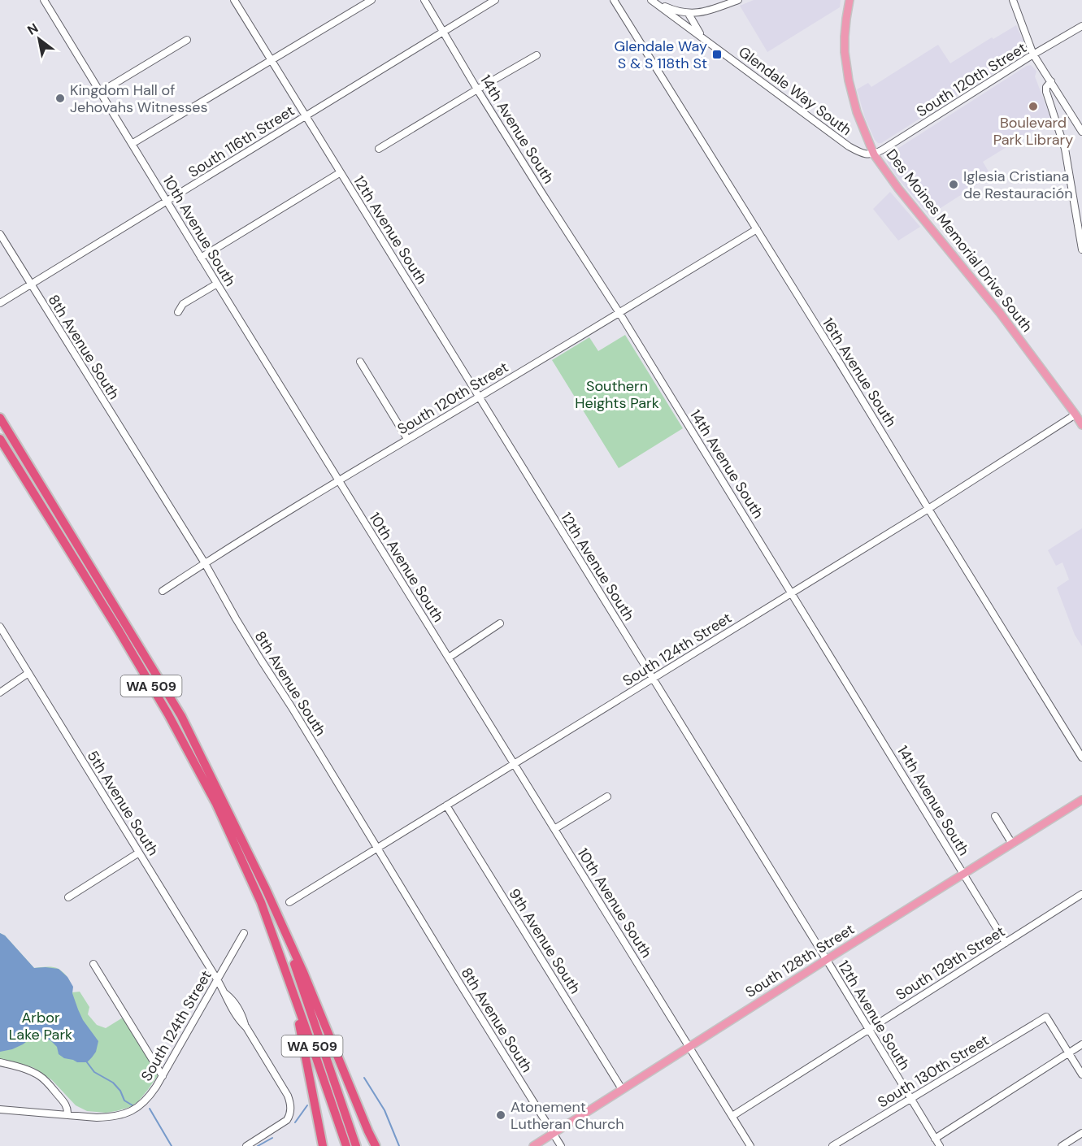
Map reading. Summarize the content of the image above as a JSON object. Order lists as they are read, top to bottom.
{
  "streets": {
    "highway": ["WA 509"],
    "main road": ["Des Moines Memorial Drive South", "South 128th Street"],
    "street": [
      "South 120th Street",
      "Glendale Way South",
      "14th Avenue South",
      "South 116th Street",
      "12th Avenue South",
      "10th Avenue South",
      "8th Avenue South",
      "16th Avenue South",
      "South 124th Street",
      "5th Avenue South",
      "9th Avenue South",
      "South 129th Street",
      "South 130th Street"
    ]
  },
  "crossings": [
    ["South 120th Street", "Glendale Way South"],
    ["South 120th Street", "14th Avenue South"],
    ["South 120th Street", "12th Avenue South"],
    ["South 120th Street", "10th Avenue South"],
    ["South 120th Street", "Des Moines Memorial Drive South"],
    ["South 120th Street", "8th Avenue South"],
    ["South 120th Street", "16th Avenue South"],
    ["Glendale Way South", "Des Moines Memorial Drive South"],
    ["14th Avenue South", "South 116th Street"],
    ["14th Avenue South", "South 124th Street"],
    ["14th Avenue South", "South 128th Street"],
    ["14th Avenue South", "South 129th Street"],
    ["South 116th Street", "12th Avenue South"],
    ["South 116th Street", "10th Avenue South"],
    ["South 116th Street", "8th Avenue South"],
    ["12th Avenue South", "South 124th Street"],
    ["12th Avenue South", "South 128th Street"],
    ["12th Avenue South", "South 129th Street"],
    ["12th Avenue South", "South 130th Street"],
    ["10th Avenue South", "South 124th Street"],
    ["10th Avenue South", "South 128th Street"],
    ["10th Avenue South", "South 129th Street"],
    ["Des Moines Memorial Drive South", "South 124th Street"],
    ["8th Avenue South", "South 124th Street"],
    ["8th Avenue South", "South 128th Street"],
    ["16th Avenue South", "South 124th Street"],
    ["South 124th Street", "5th Avenue South"],
    ["South 124th Street", "9th Avenue South"],
    ["9th Avenue South", "South 128th Street"]
  ],
  "parks": ["Southern Heights Park", "Arbor Lake Park"],
  "places": {
    "transit": ["Glendale Way S & S 118th St"],
    "other": [
      "Kingdom Hall of Jehovahs Witnesses",
      "Boulevard Park Library",
      "Iglesia Cristiana de Restauración",
      "Atonement Lutheran Church"
    ]
  },
  "north": "top left"
}
